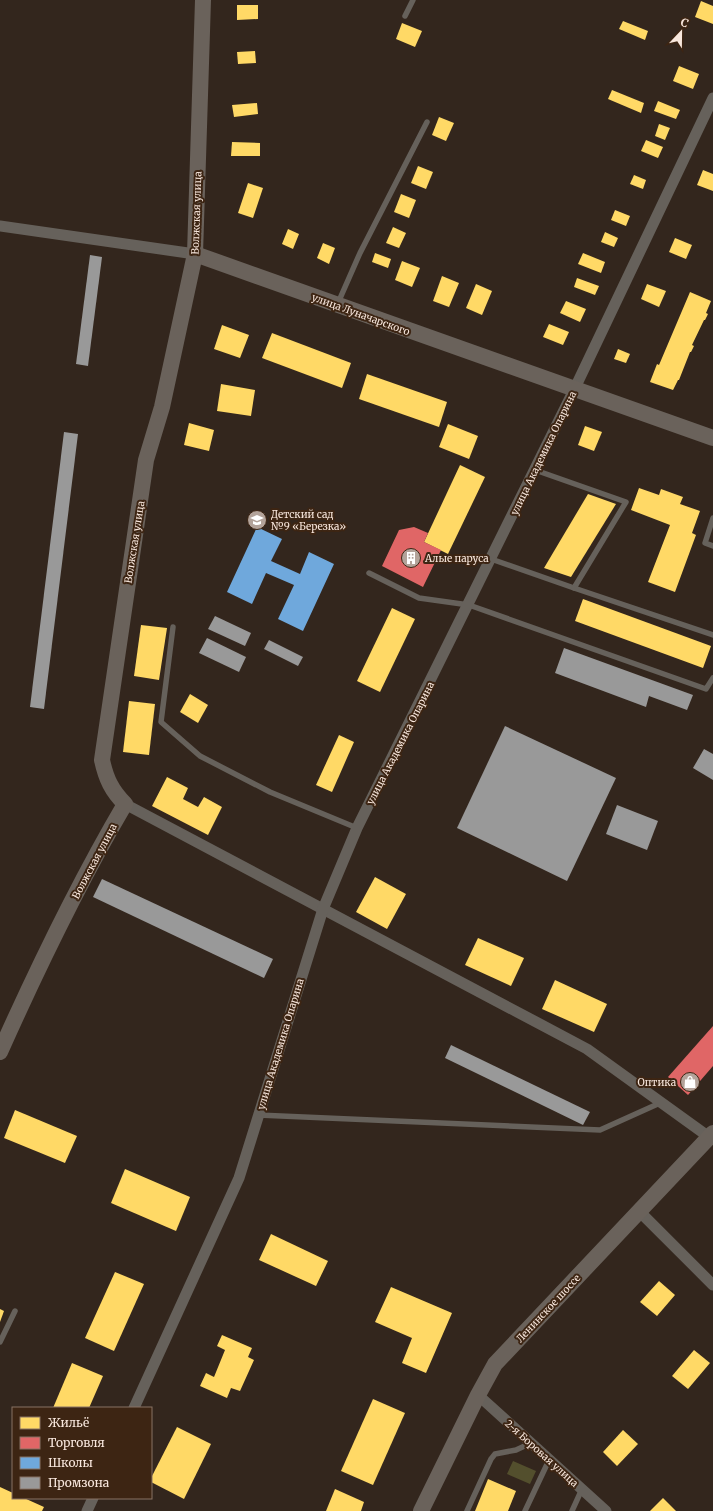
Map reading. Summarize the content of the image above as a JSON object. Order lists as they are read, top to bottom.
{
  "streets": {
    "street": [
      "Волжская улица",
      "улица Луначарского",
      "улица Академика Опарина",
      "Ленинское шоссе",
      "2-я Боровая улица"
    ]
  },
  "crossings": [
    ["Волжская улица", "улица Луначарского"],
    ["улица Луначарского", "улица Академика Опарина"],
    ["Ленинское шоссе", "2-я Боровая улица"]
  ],
  "places": {
    "school or university": ["Детский сад №9 «Березка»"],
    "building": ["Алые паруса"],
    "shop": ["Оптика"]
  },
  "legend": [
    "Жильё",
    "Торговля",
    "Школы",
    "Промзона"
  ],
  "north": "top"
}
